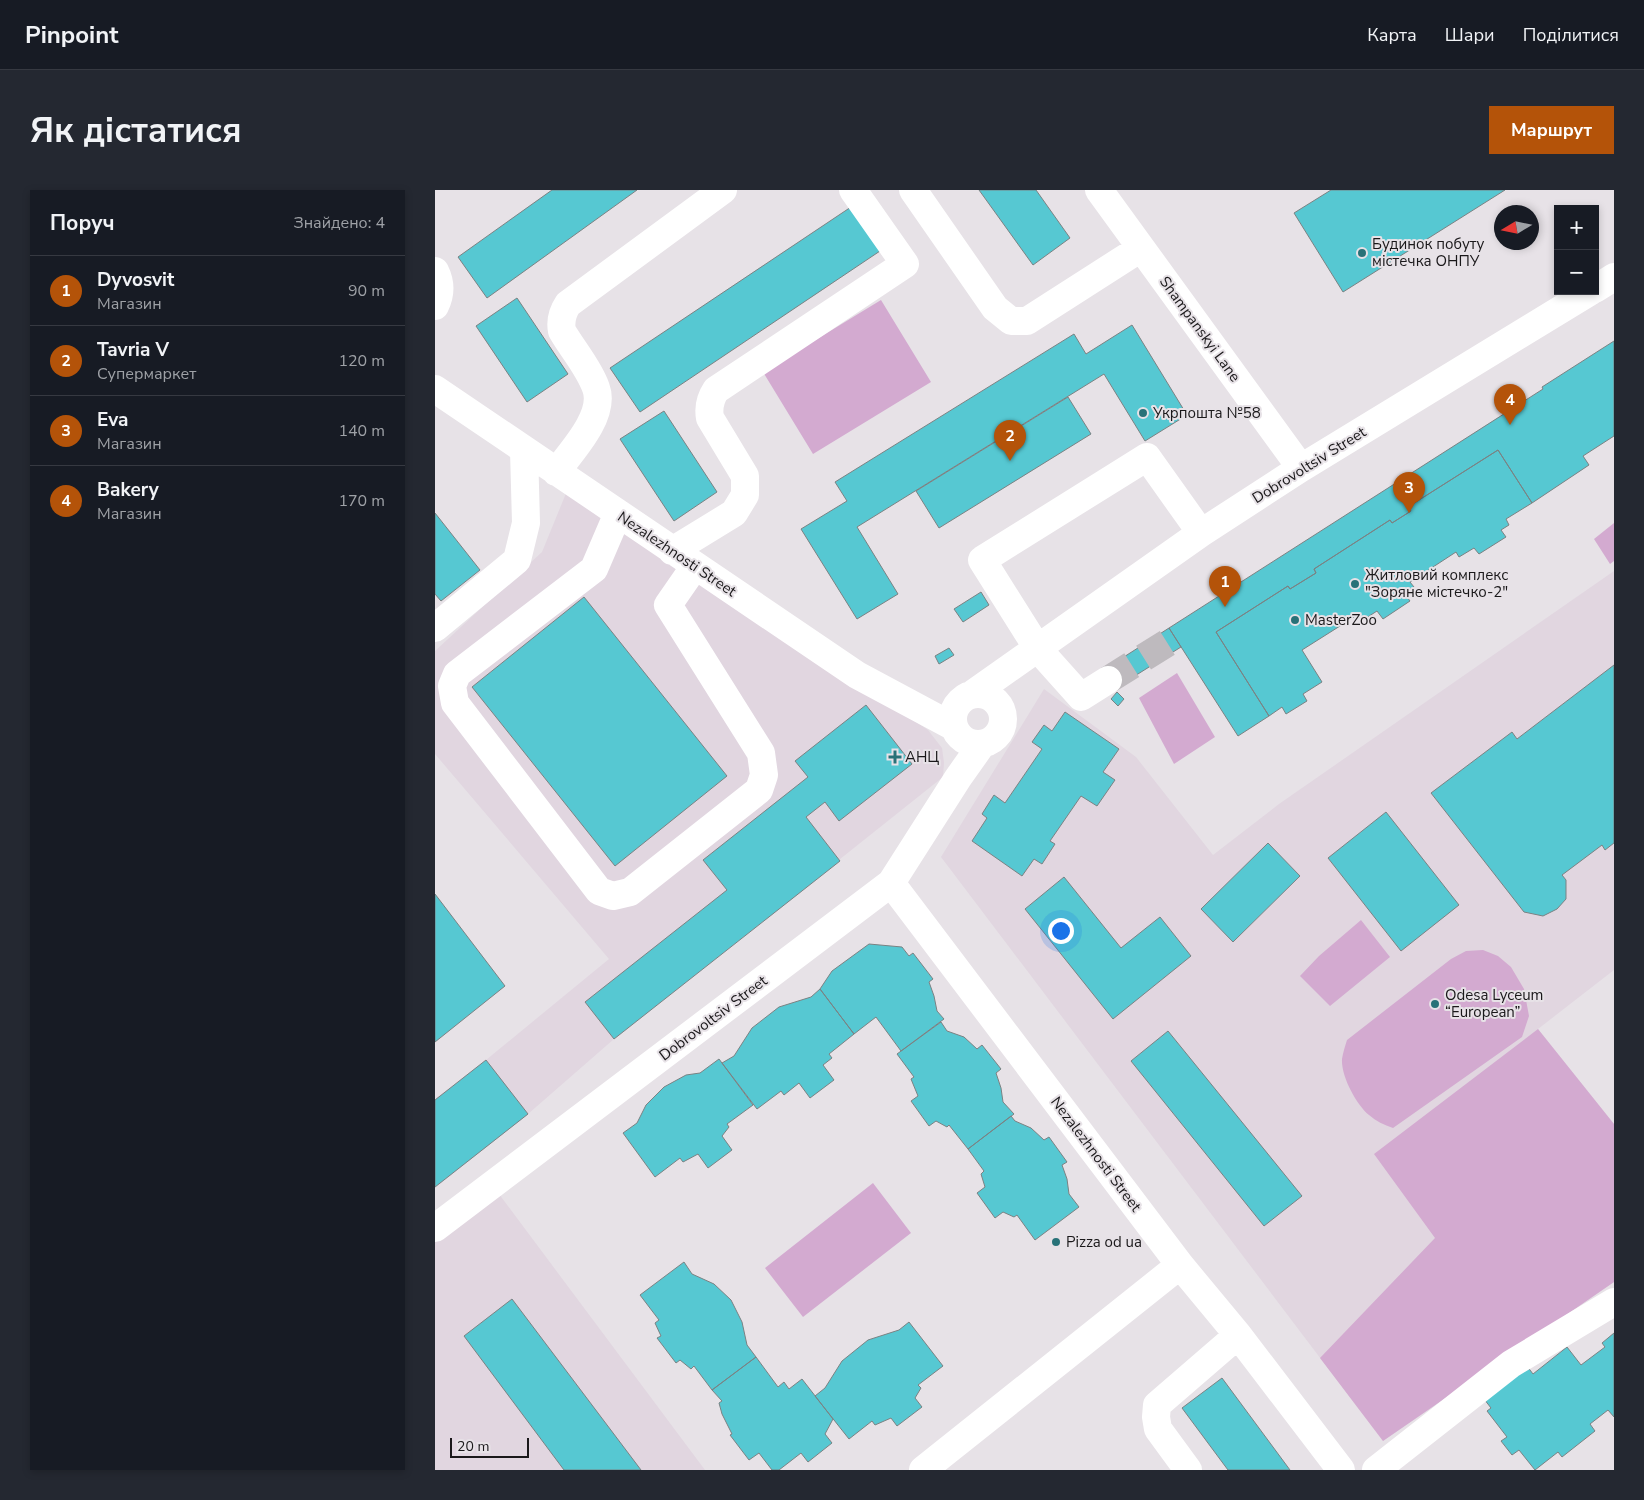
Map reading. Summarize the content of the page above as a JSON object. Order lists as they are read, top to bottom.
{
  "streets": {
    "street": ["Shampanskyi Lane", "Dobrovoltsiv Street", "Nezalezhnosti Street"]
  },
  "crossings": [
    ["Shampanskyi Lane", "Dobrovoltsiv Street"],
    ["Dobrovoltsiv Street", "Nezalezhnosti Street"]
  ],
  "places": {
    "other": [
      "Будинок побуту містечка ОНПУ",
      "Укрпошта №58",
      "Житловий комплекс \"Зоряне містечко-2\"",
      "MasterZoo",
      "Odesa Lyceum “European”",
      "Pizza od ua"
    ],
    "health": ["АНЦ"]
  },
  "scale_bar": "20 m",
  "north": "left",
  "page": {
    "header": "Pinpoint",
    "nav": ["Карта", "Шари", "Поділитися"],
    "buttons": "Маршрут",
    "title": "Як дістатися",
    "heading": ["Поруч", "Знайдено: 4"],
    "map_buttons": ["+", "−"],
    "list": [
      {
        "mark": "1",
        "name": "Dyvosvit",
        "note": "Магазин",
        "value": "90 m"
      },
      {
        "mark": "2",
        "name": "Tavria V",
        "note": "Супермаркет",
        "value": "120 m"
      },
      {
        "mark": "3",
        "name": "Eva",
        "note": "Магазин",
        "value": "140 m"
      },
      {
        "mark": "4",
        "name": "Bakery",
        "note": "Магазин",
        "value": "170 m"
      }
    ],
    "pins": [
      "4",
      "2",
      "3",
      "1"
    ],
    "scale": "20 m"
  }
}
